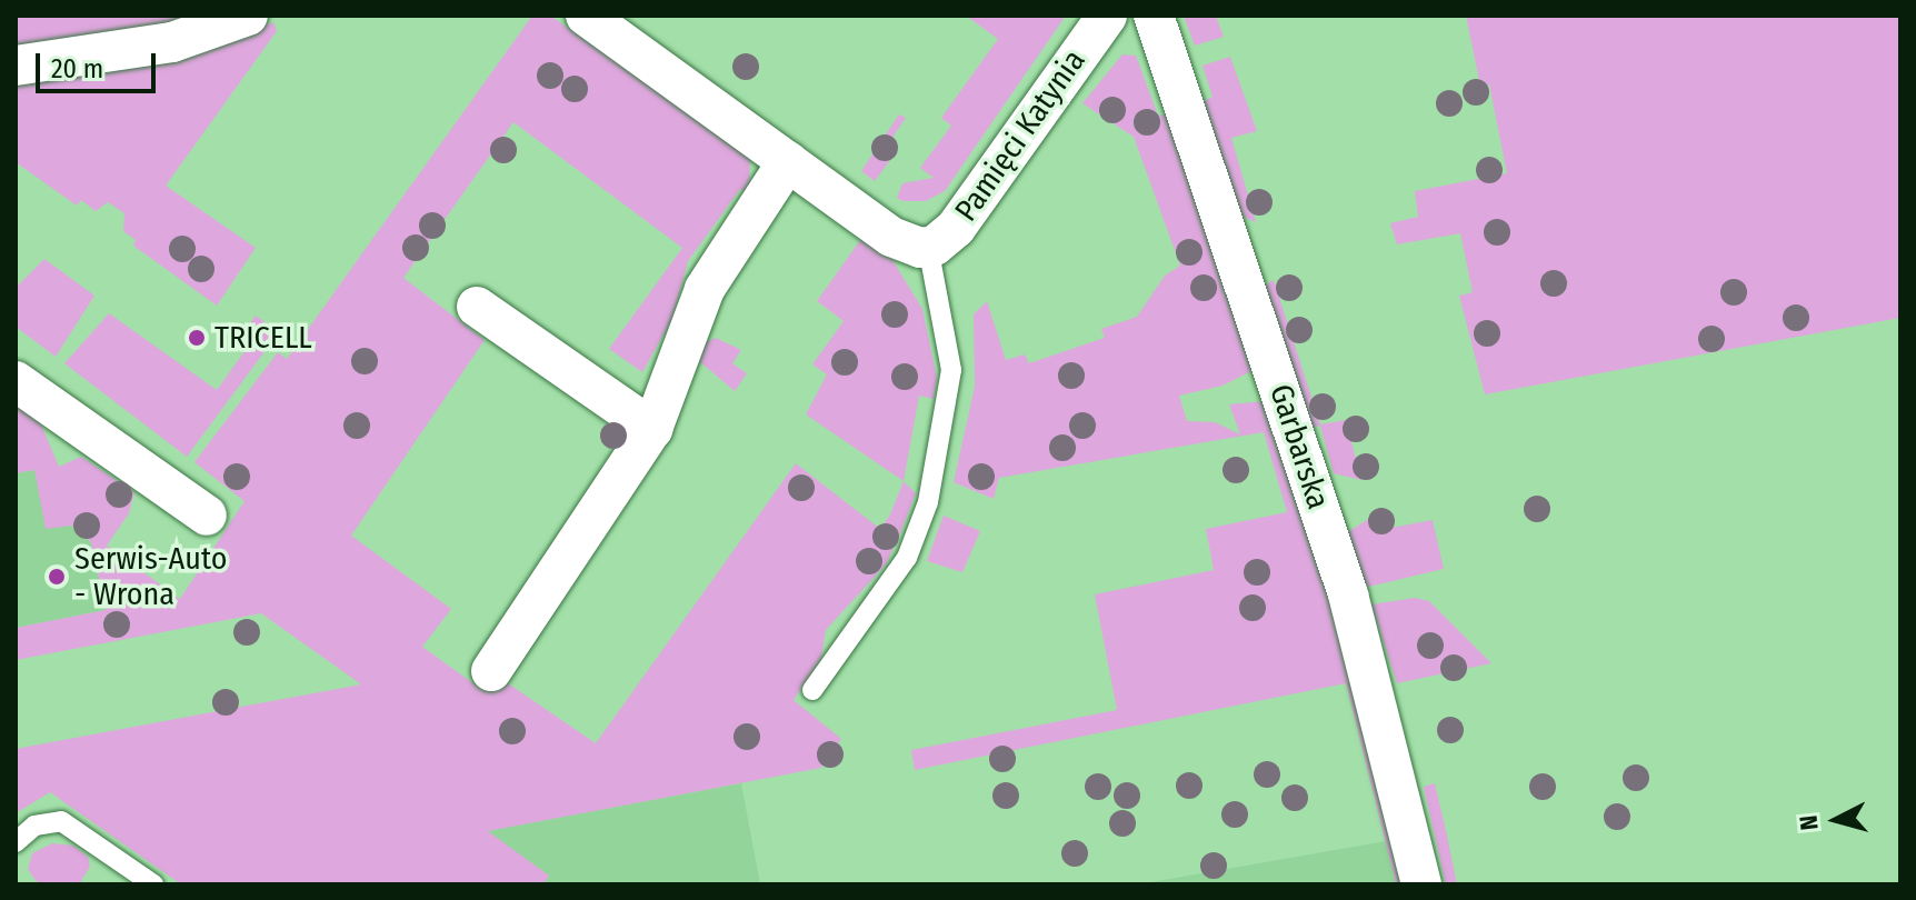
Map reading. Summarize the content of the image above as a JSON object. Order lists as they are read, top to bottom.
{
  "streets": {
    "street": ["Pamięci Katynia", "Garbarska"]
  },
  "places": ["TRICELL", "Serwis-Auto - Wrona"],
  "scale_bar": "20 m",
  "north": "left"
}
